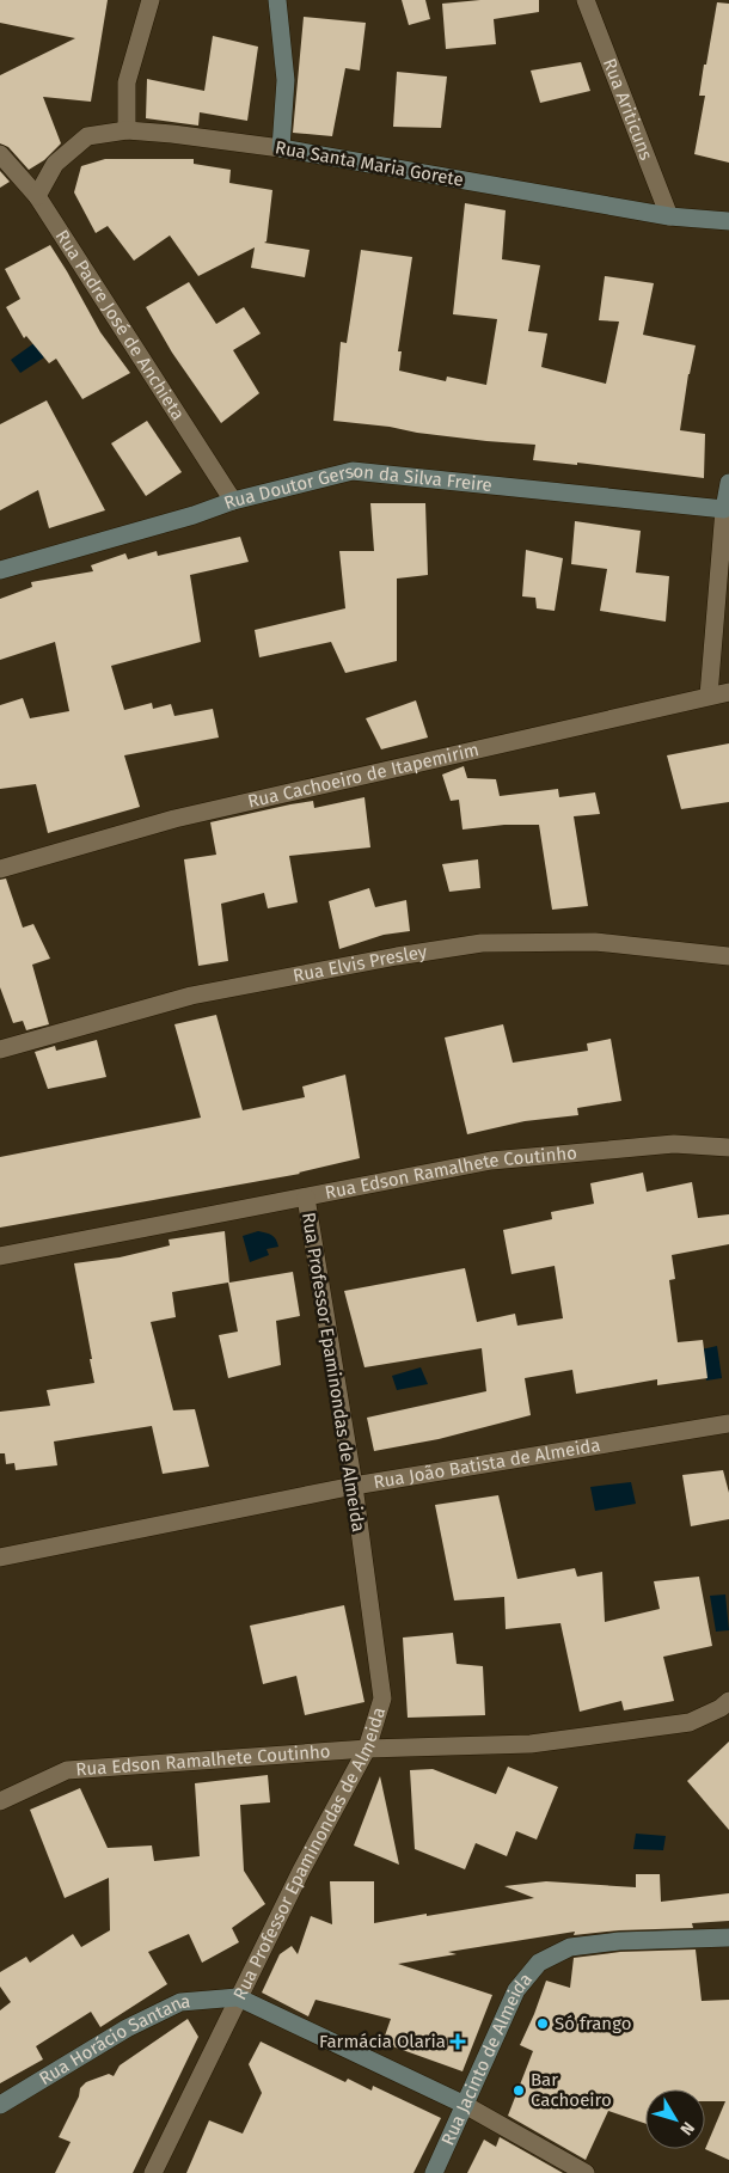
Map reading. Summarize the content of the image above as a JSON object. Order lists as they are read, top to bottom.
{
  "streets": {
    "street": [
      "Rua Ariticuns",
      "Rua Santa Maria Gorete",
      "Rua Padre José de Anchieta",
      "Rua Doutor Gerson da Silva Freire",
      "Rua Cachoeiro de Itapemirim",
      "Rua Elvis Presley",
      "Rua Edson Ramalhete Coutinho",
      "Rua Professor Epaminondas de Almeida",
      "Rua João Batista de Almeida",
      "Rua Horácio Santana",
      "Rua Jacinto de Almeida"
    ]
  },
  "crossings": [
    ["Rua Ariticuns", "Rua Santa Maria Gorete"],
    ["Rua Santa Maria Gorete", "Rua Padre José de Anchieta"],
    ["Rua Padre José de Anchieta", "Rua Doutor Gerson da Silva Freire"],
    ["Rua Edson Ramalhete Coutinho", "Rua Professor Epaminondas de Almeida"],
    ["Rua Professor Epaminondas de Almeida", "Rua João Batista de Almeida"],
    ["Rua Professor Epaminondas de Almeida", "Rua Horácio Santana"]
  ],
  "places": {
    "other": ["Só frango", "Bar Cachoeiro"],
    "health": ["Farmácia Olaria"]
  },
  "north": "bottom right"
}
